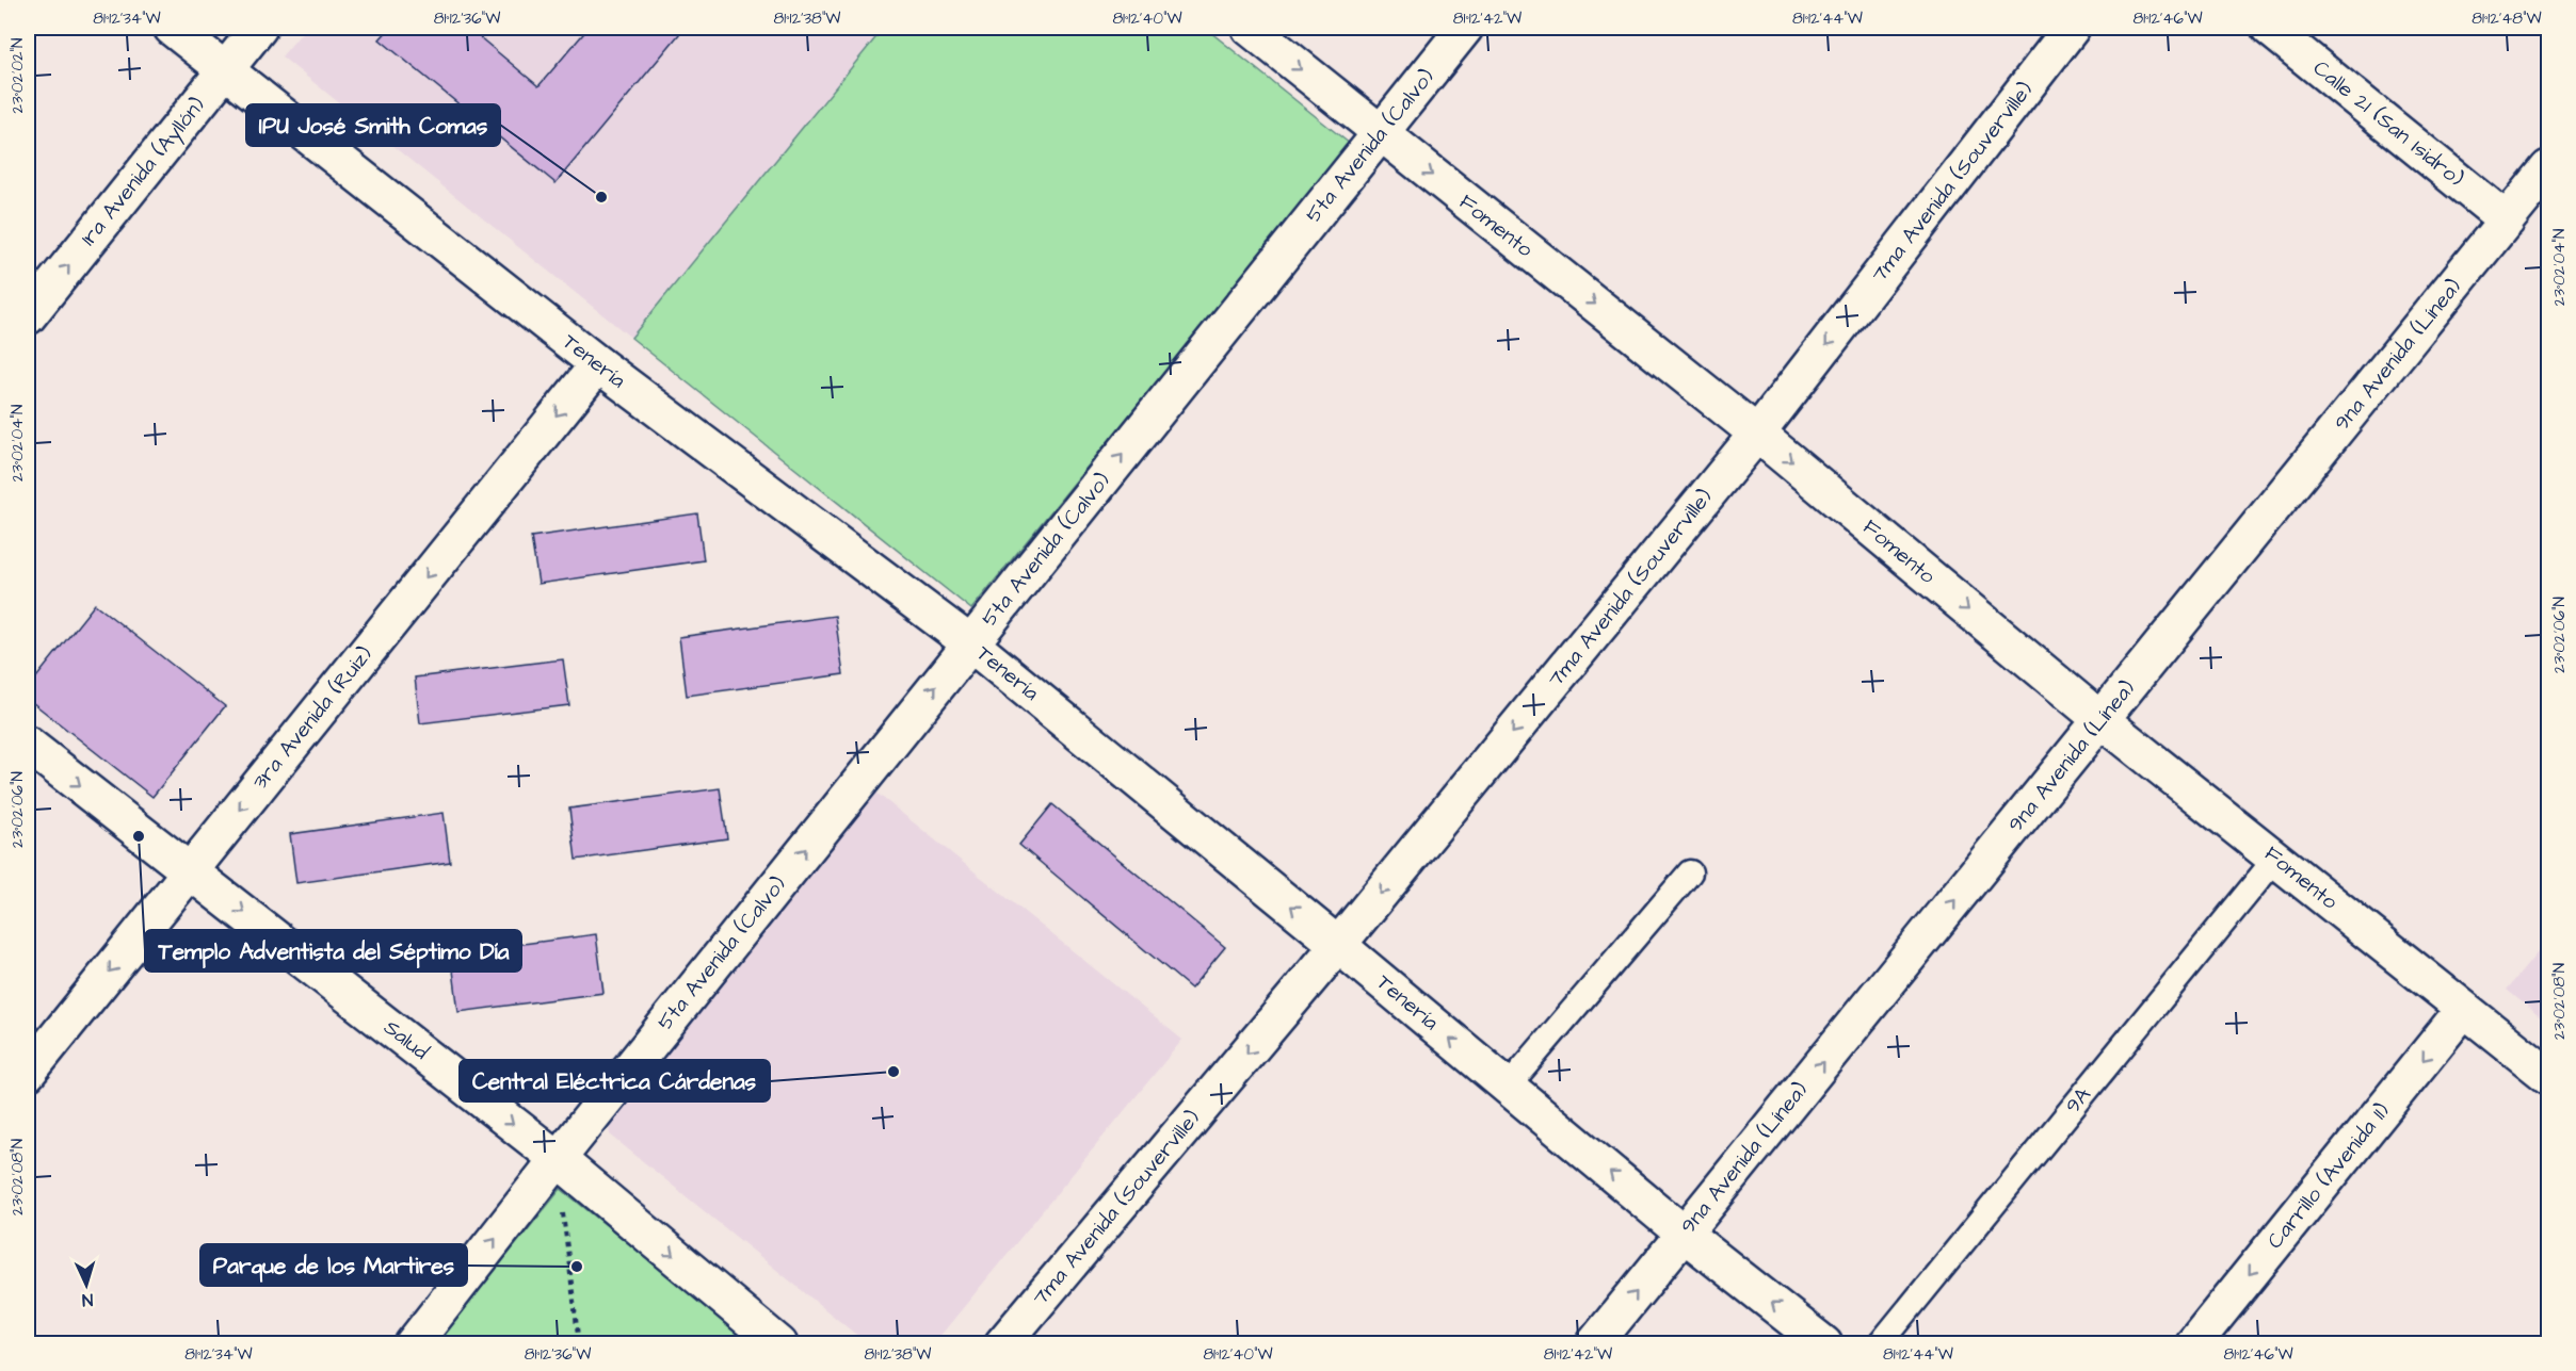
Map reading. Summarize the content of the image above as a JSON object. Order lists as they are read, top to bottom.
{
  "streets": {
    "street": [
      "Calle 21 (San Isidro)",
      "5ta Avenida (Calvo)",
      "1ra Avenida (Ayllón)",
      "7ma Avenida (Souverville)",
      "Fomento",
      "9na Avenida (Línea)",
      "Tenería",
      "3ra Avenida (Ruiz)",
      "Salud",
      "Carrillo (Avenida 11)"
    ],
    "lane": ["9A"]
  },
  "crossings": [
    ["Calle 21 (San Isidro)", "9na Avenida (Línea)"],
    ["5ta Avenida (Calvo)", "Fomento"],
    ["5ta Avenida (Calvo)", "Tenería"],
    ["5ta Avenida (Calvo)", "Salud"],
    ["1ra Avenida (Ayllón)", "Tenería"],
    ["7ma Avenida (Souverville)", "Fomento"],
    ["7ma Avenida (Souverville)", "Tenería"],
    ["Fomento", "9na Avenida (Línea)"],
    ["Fomento", "9A"],
    ["Fomento", "Carrillo (Avenida 11)"],
    ["9na Avenida (Línea)", "Tenería"],
    ["Tenería", "3ra Avenida (Ruiz)"],
    ["3ra Avenida (Ruiz)", "Salud"]
  ],
  "one_way": [
    "5ta Avenida (Calvo)",
    "1ra Avenida (Ayllón)",
    "7ma Avenida (Souverville)",
    "Fomento",
    "9na Avenida (Línea)",
    "Tenería",
    "3ra Avenida (Ruiz)",
    "Salud",
    "Carrillo (Avenida 11)"
  ],
  "places": [
    "IPU José Smith Comas",
    "Templo Adventista del Séptimo Día",
    "Central Eléctrica Cárdenas",
    "Parque de los Martires"
  ],
  "north": "bottom",
  "coordinates": [
    "81°12'34\"W",
    "81°12'36\"W",
    "81°12'38\"W",
    "81°12'40\"W",
    "81°12'42\"W",
    "81°12'44\"W",
    "81°12'46\"W",
    "81°12'48\"W",
    "23°02'02\"N",
    "23°02'04\"N",
    "23°02'06\"N",
    "23°02'08\"N"
  ]
}
